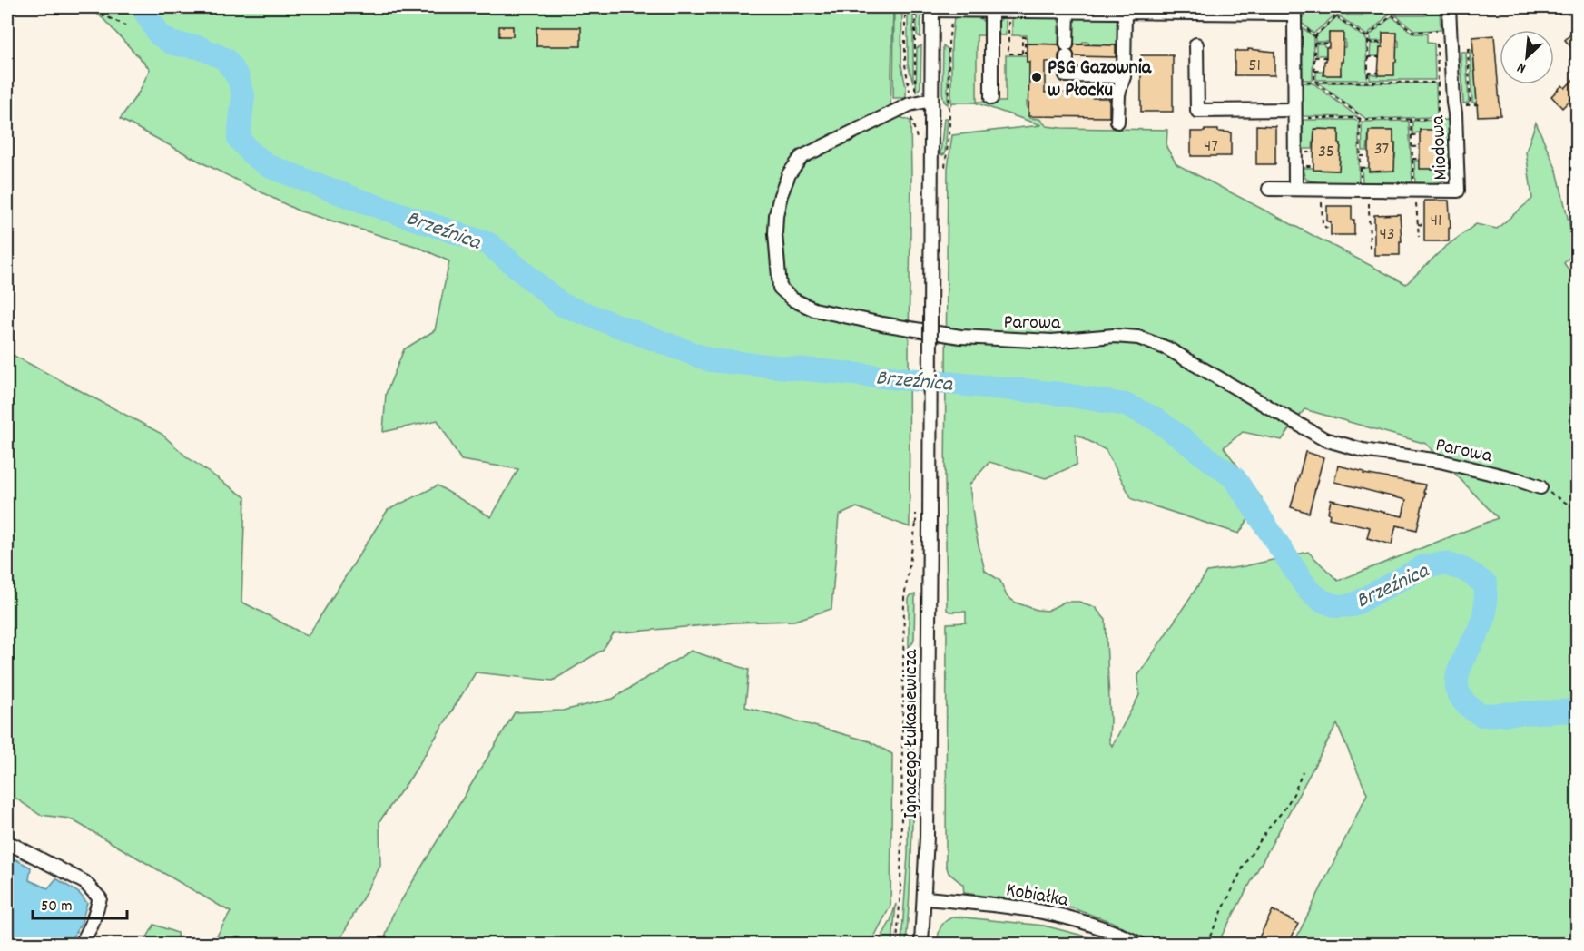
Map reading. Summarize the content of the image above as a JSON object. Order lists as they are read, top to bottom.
{
  "streets": {
    "street": [
      "Miodowa",
      "Parowa",
      "Ignacego Łukasiewicza",
      "Kobiałka"
    ]
  },
  "crossings": [
    ["Parowa", "Ignacego Łukasiewicza"],
    ["Ignacego Łukasiewicza", "Kobiałka"]
  ],
  "water": ["Brzeźnica"],
  "places": ["PSG Gazownia w Płocku"],
  "house_numbers": [
    "51",
    "47",
    "37",
    "35",
    "41",
    "43"
  ],
  "scale_bar": "50 m",
  "north": "bottom left"
}
